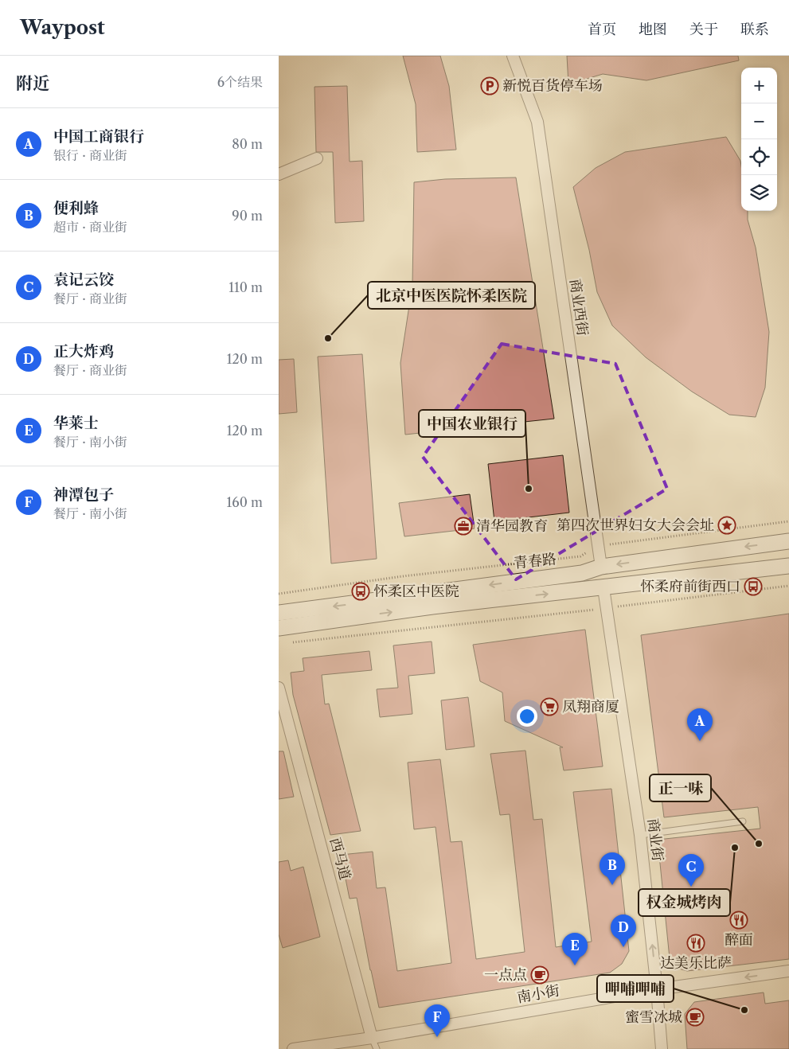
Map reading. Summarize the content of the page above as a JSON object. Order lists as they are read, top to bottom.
{
  "streets": {
    "main road": ["青春路"],
    "street": [
      "商业西街",
      "商业街",
      "西马道",
      "南小街"
    ]
  },
  "crossings": [
    ["商业西街", "青春路"],
    ["商业街", "南小街"],
    ["西马道", "南小街"]
  ],
  "places": {
    "parking": ["新悦百货停车场"],
    "other": [
      "北京中医医院怀柔医院",
      "中国农业银行",
      "正一味",
      "权金城烤肉",
      "呷哺呷哺"
    ],
    "place": ["第四次世界妇女大会会址"],
    "office": ["清华园教育"],
    "bus stop": ["怀柔府前街西口", "怀柔区中医院"],
    "supermarket": ["凤翔商厦"],
    "restaurant": ["醉面", "达美乐比萨"],
    "cafe": ["一点点", "蜜雪冰城"]
  },
  "page": {
    "header": "Waypost",
    "nav": [
      "首页",
      "地图",
      "关于",
      "联系"
    ],
    "heading": ["附近", "6个结果"],
    "map_buttons": ["+", "−"],
    "list": [
      {
        "mark": "A",
        "name": "中国工商银行",
        "note": "银行 · 商业街",
        "value": "80 m"
      },
      {
        "mark": "B",
        "name": "便利蜂",
        "note": "超市 · 商业街",
        "value": "90 m"
      },
      {
        "mark": "C",
        "name": "袁记云饺",
        "note": "餐厅 · 商业街",
        "value": "110 m"
      },
      {
        "mark": "D",
        "name": "正大炸鸡",
        "note": "餐厅 · 商业街",
        "value": "120 m"
      },
      {
        "mark": "E",
        "name": "华莱士",
        "note": "餐厅 · 南小街",
        "value": "120 m"
      },
      {
        "mark": "F",
        "name": "神潭包子",
        "note": "餐厅 · 南小街",
        "value": "160 m"
      }
    ],
    "pins": [
      "A",
      "B",
      "C",
      "D",
      "E",
      "F"
    ]
  }
}
